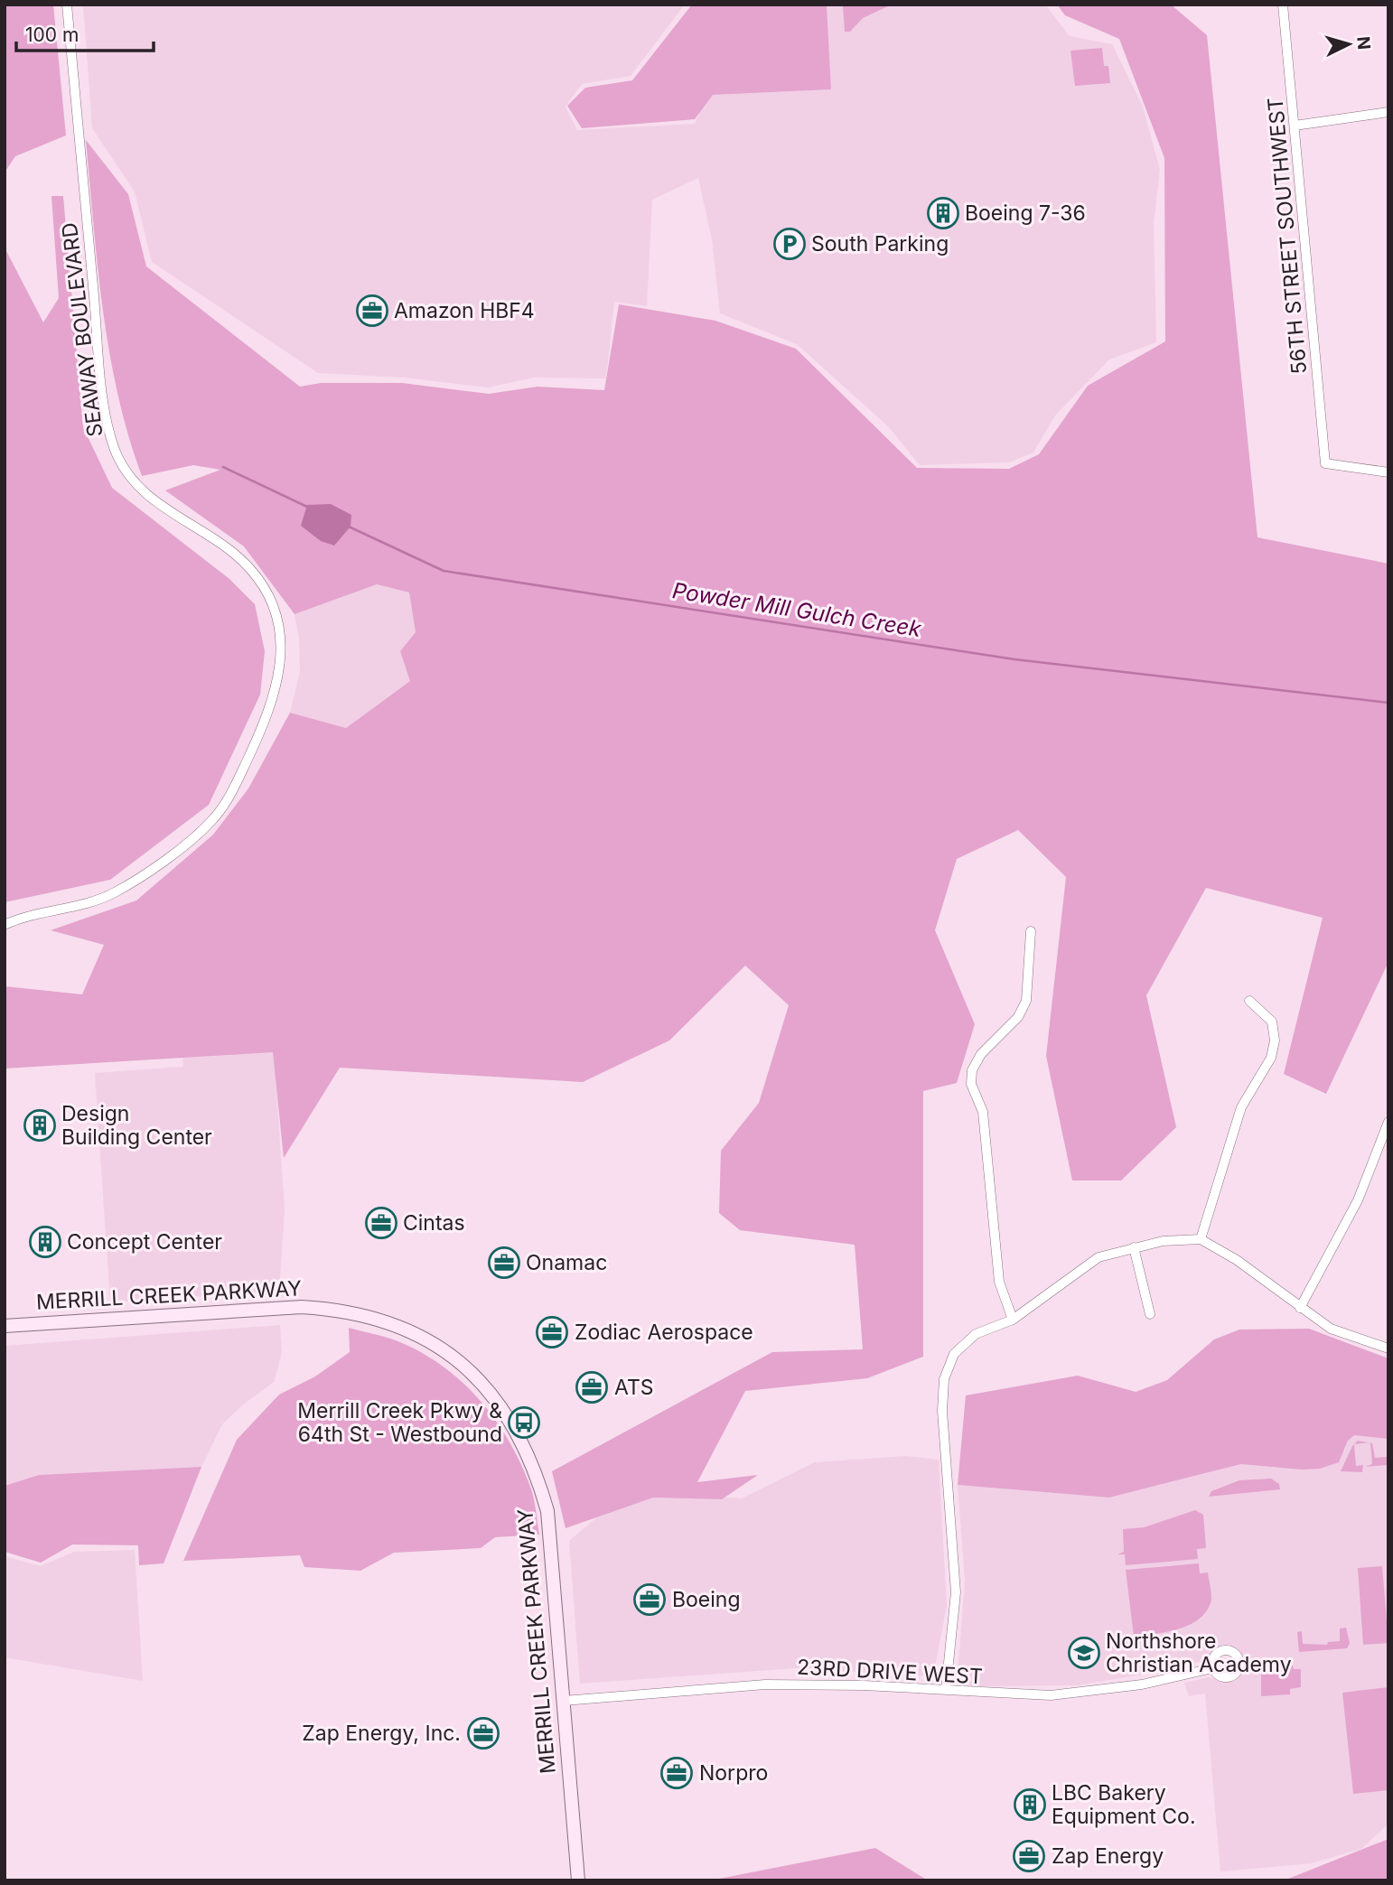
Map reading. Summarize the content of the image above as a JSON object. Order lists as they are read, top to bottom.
{
  "streets": {
    "street": [
      "56TH STREET SOUTHWEST",
      "SEAWAY BOULEVARD",
      "MERRILL CREEK PARKWAY",
      "23RD DRIVE WEST"
    ]
  },
  "crossings": [
    ["MERRILL CREEK PARKWAY", "23RD DRIVE WEST"]
  ],
  "water": ["Powder Mill Gulch Creek"],
  "places": {
    "building": [
      "Boeing 7-36",
      "Design Building Center",
      "Concept Center",
      "LBC Bakery Equipment Co."
    ],
    "parking": ["South Parking"],
    "office": [
      "Amazon HBF4",
      "Cintas",
      "Onamac",
      "Zodiac Aerospace",
      "ATS",
      "Boeing",
      "Zap Energy, Inc.",
      "Norpro",
      "Zap Energy"
    ],
    "bus stop": ["Merrill Creek Pkwy & 64th St - Westbound"],
    "school or university": ["Northshore Christian Academy"]
  },
  "scale_bar": "100 m",
  "north": "right"
}
